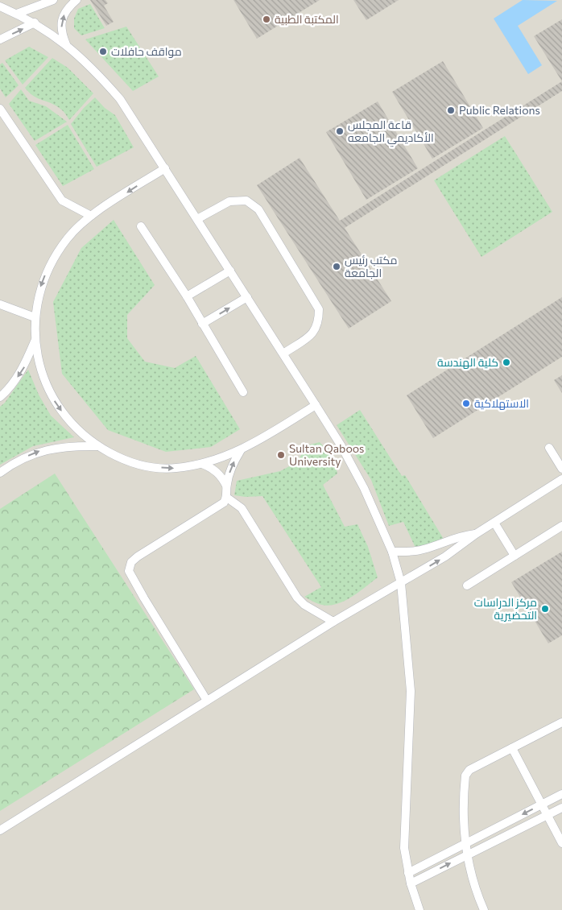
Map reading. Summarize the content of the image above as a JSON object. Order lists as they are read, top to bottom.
{
  "places": [
    "المكتبة الطبية",
    "مواقف حافلات",
    "Public Relations",
    "قاعة المجلس الأكاديمي الجامعه",
    "مكتب رئيس الجامعة",
    "كلية الهندسة",
    "الاستهلاكية",
    "Sultan Qaboos University",
    "مركز الدراسات التحضيرية"
  ]
}
